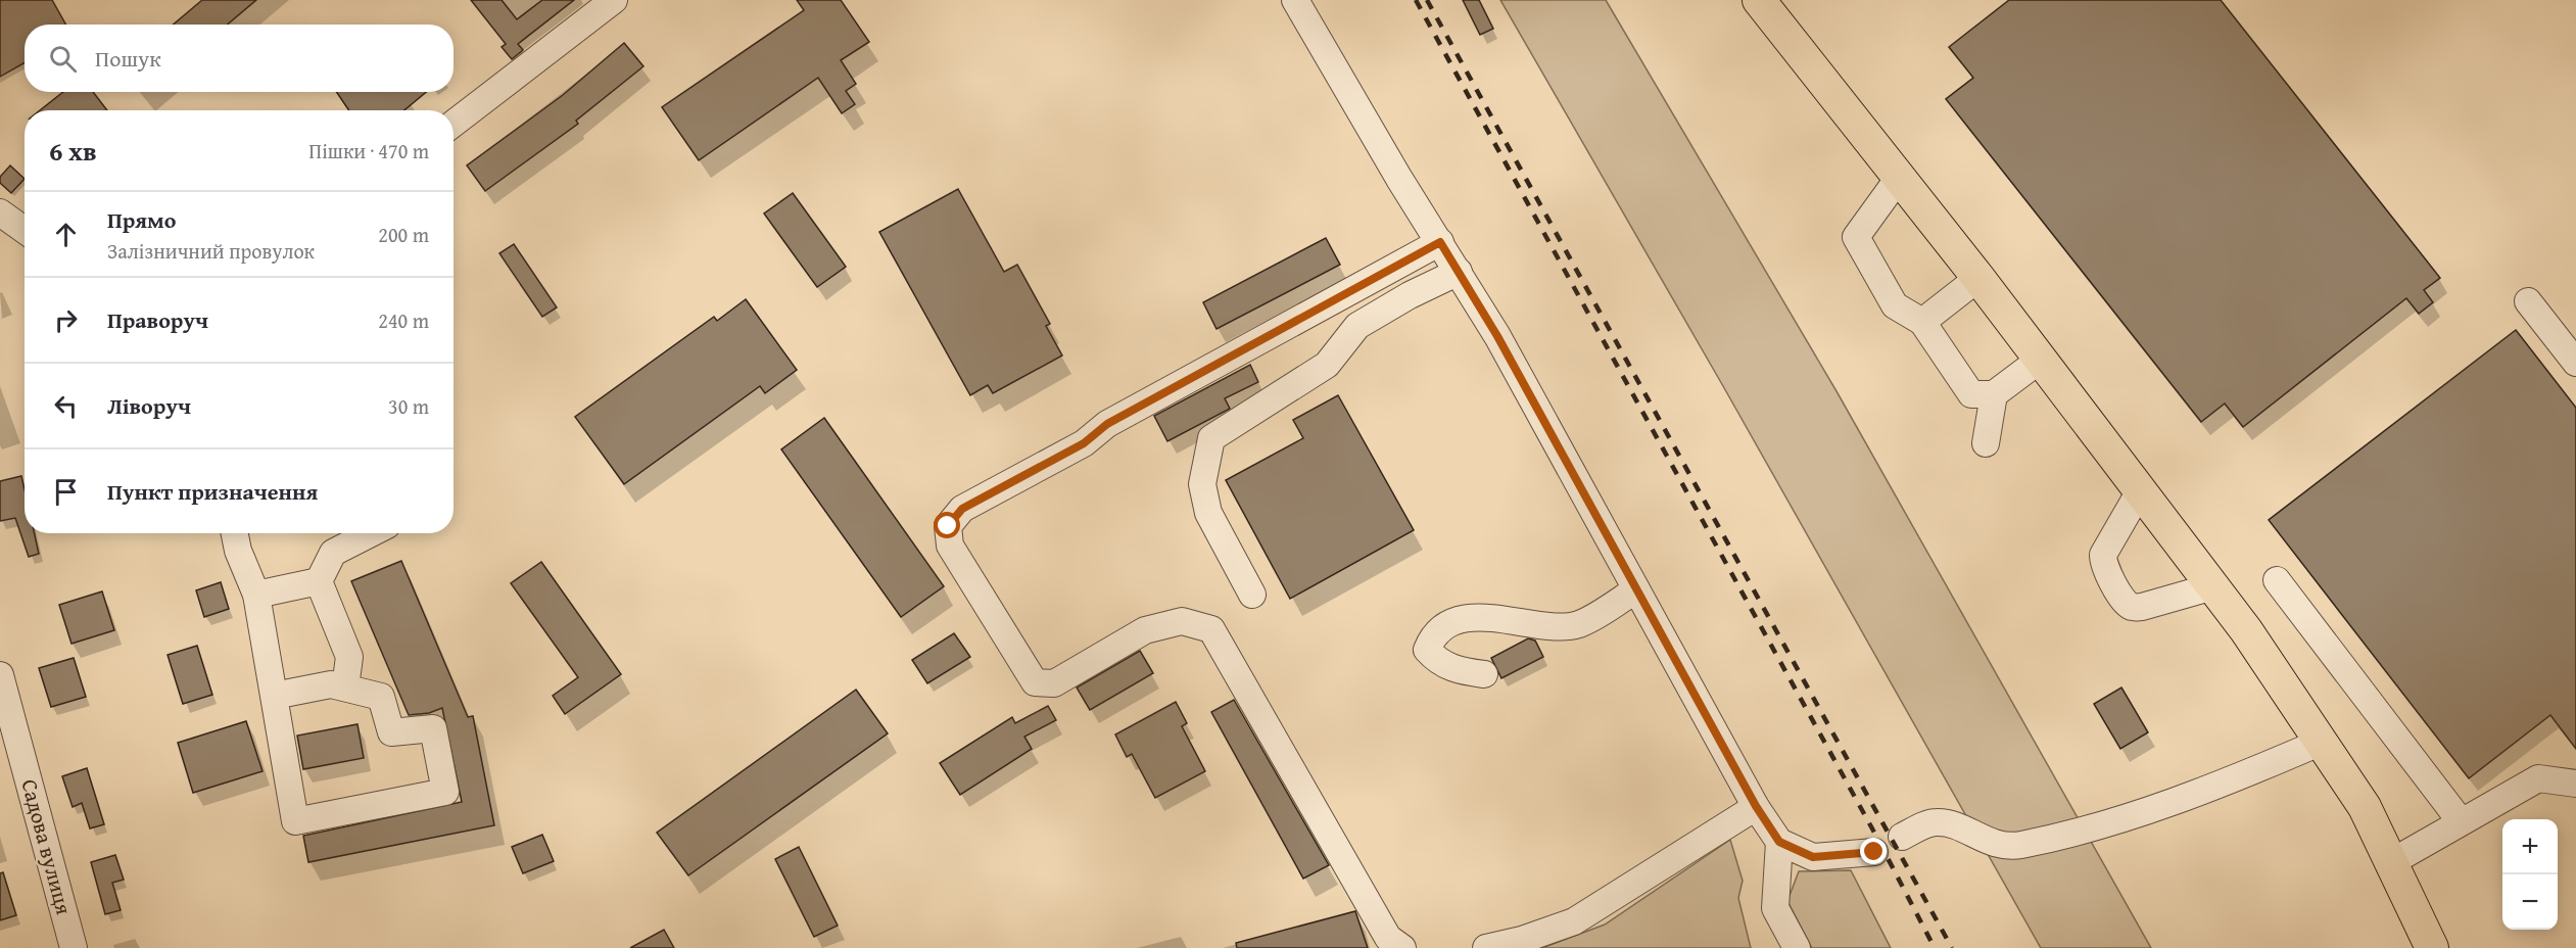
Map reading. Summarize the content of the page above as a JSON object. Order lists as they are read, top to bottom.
{
  "streets": {
    "street": ["Садова вулиця"]
  },
  "page": {
    "search": "Пошук",
    "heading": ["6 хв", "Пішки · 470 m"],
    "list": [
      ["Прямо", "Залізничний провулок", "200 m"],
      ["Праворуч", "240 m"],
      ["Ліворуч", "30 m"],
      "Пункт призначення"
    ],
    "map_buttons": ["+", "−"]
  }
}
